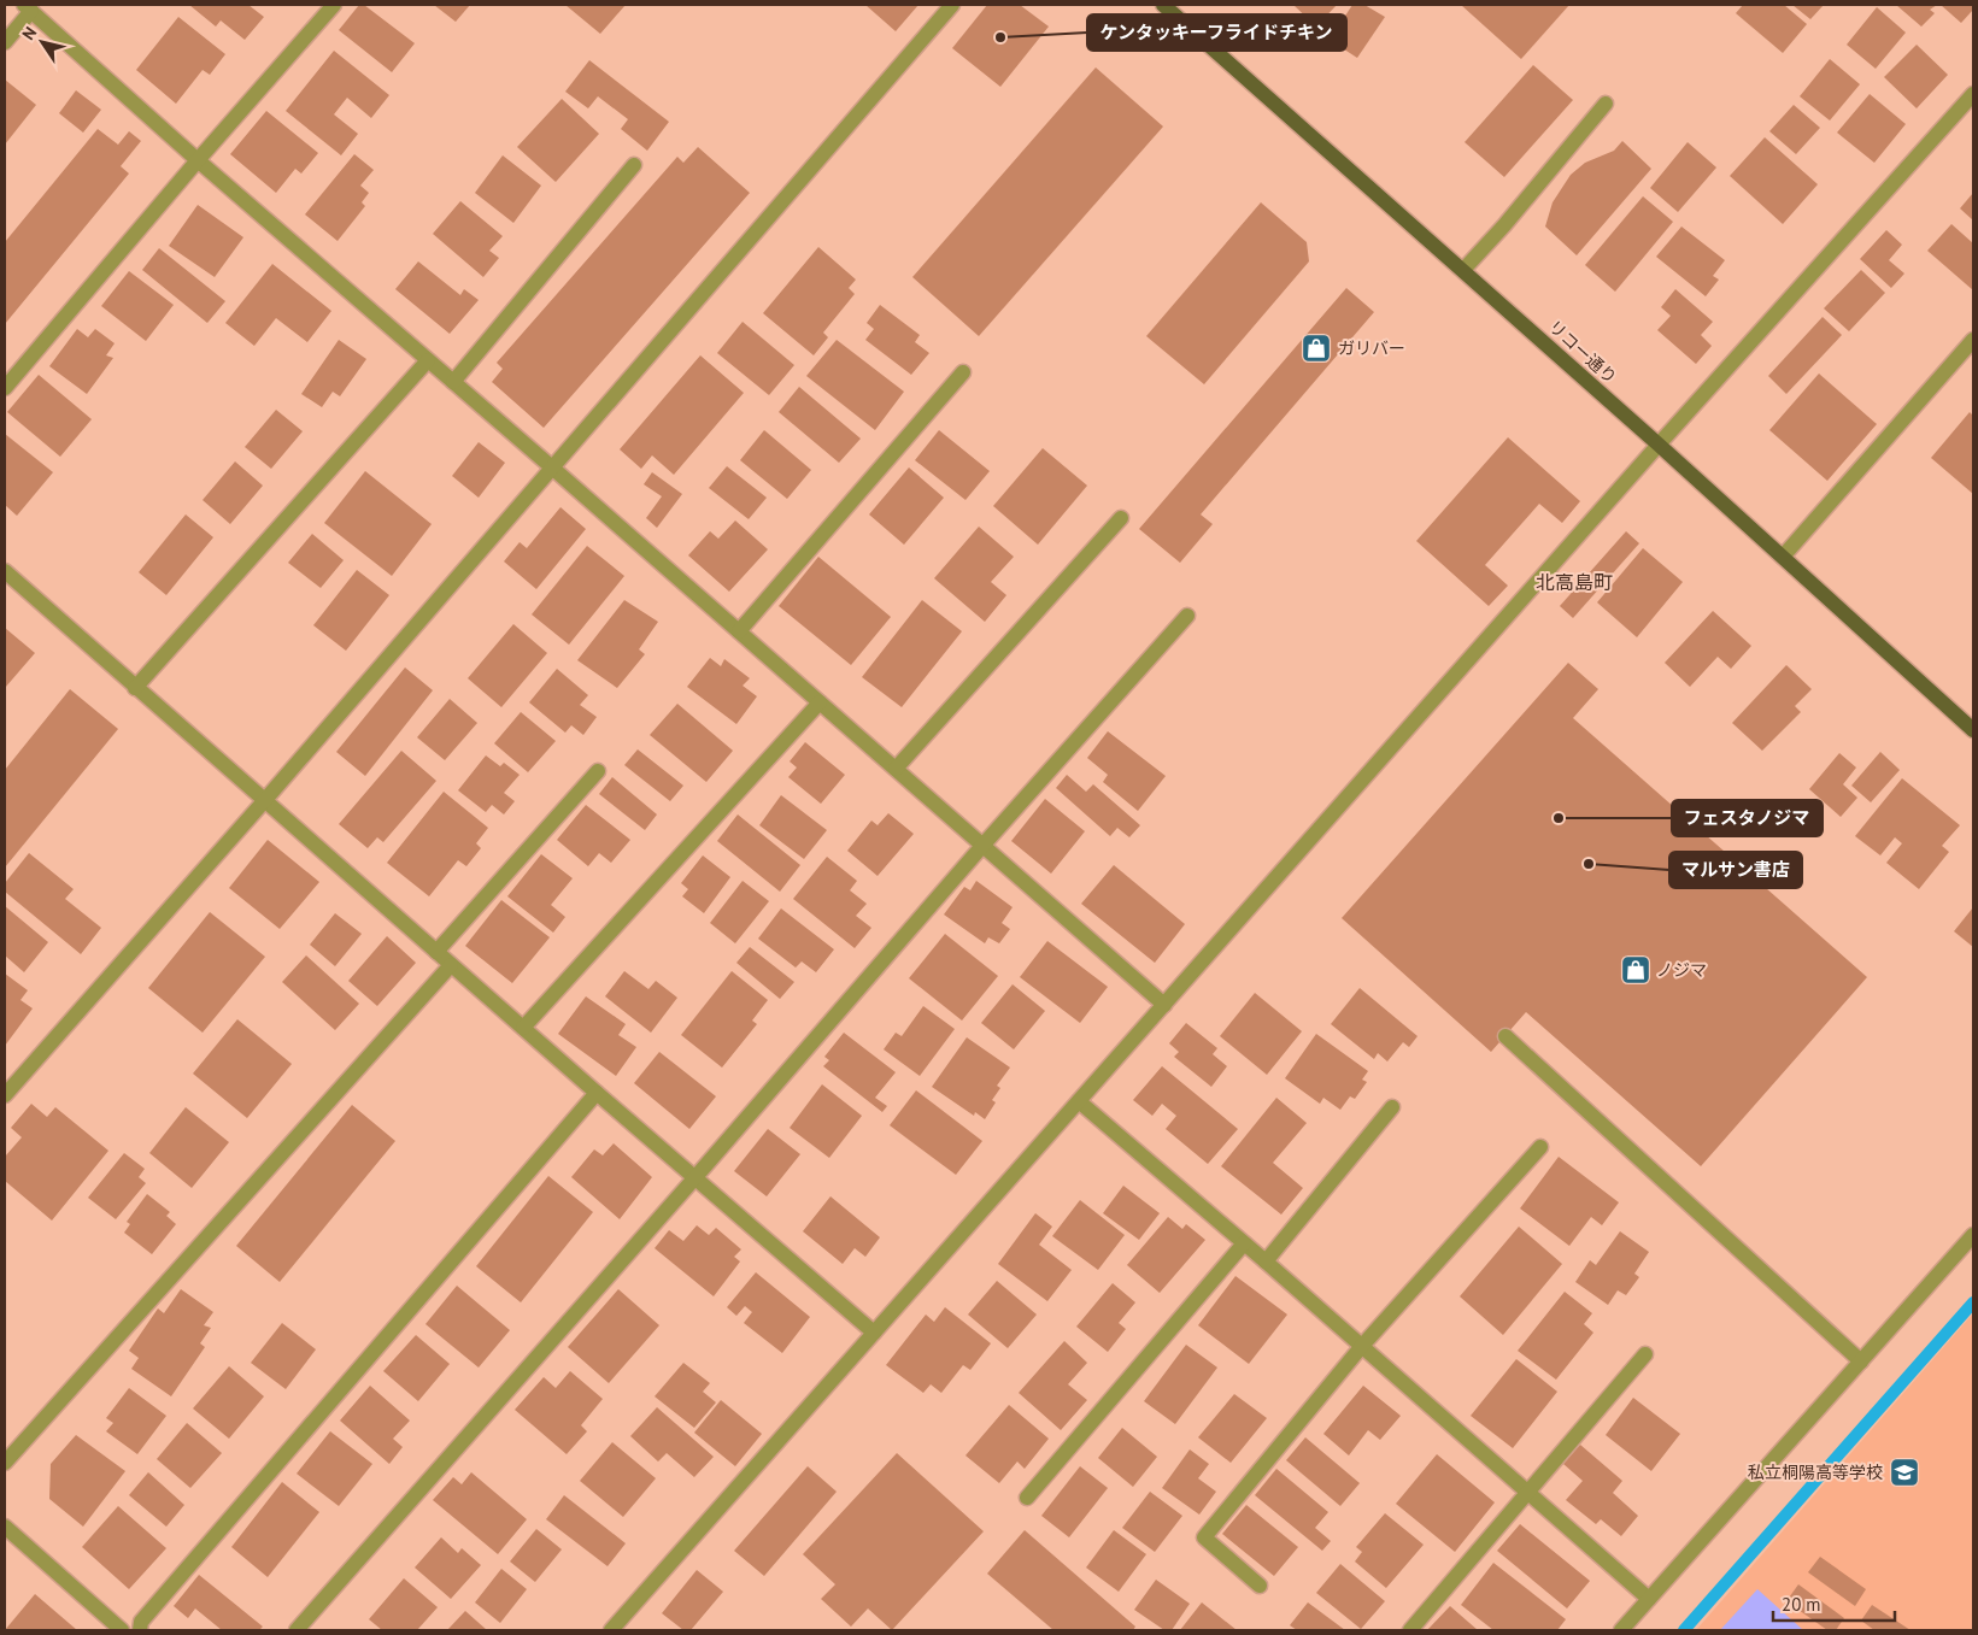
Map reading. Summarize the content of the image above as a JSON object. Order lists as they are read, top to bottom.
{
  "streets": {
    "main road": ["リコー通り"]
  },
  "districts": ["北高島町"],
  "places": {
    "other": ["ケンタッキーフライドチキン", "フェスタノジマ", "マルサン書店"],
    "shop": ["ガリバー", "ノジマ"],
    "school or university": ["私立桐陽高等学校"]
  },
  "scale_bar": "20 m",
  "north": "top left"
}
